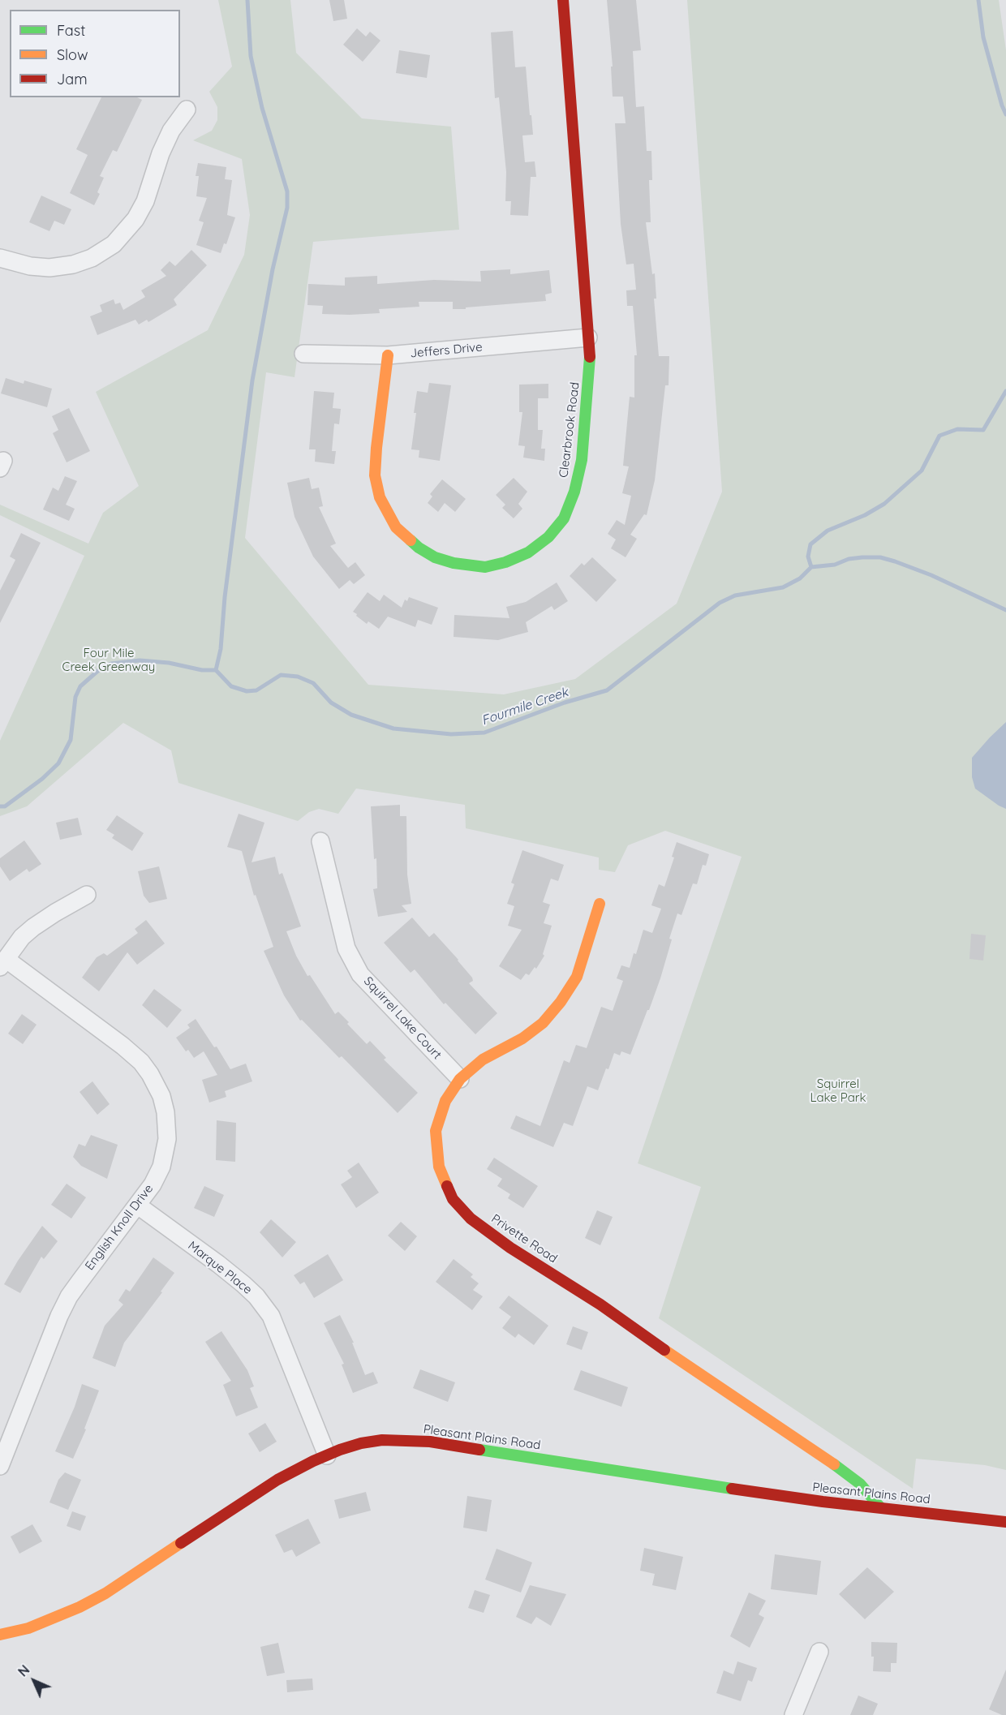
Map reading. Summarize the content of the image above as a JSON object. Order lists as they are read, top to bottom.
{
  "streets": {
    "street": [
      "Jeffers Drive",
      "Clearbrook Road",
      "Squirrel Lake Court",
      "English Knoll Drive",
      "Privette Road",
      "Marque Place",
      "Pleasant Plains Road"
    ]
  },
  "crossings": [
    ["Jeffers Drive", "Clearbrook Road"],
    ["Squirrel Lake Court", "Privette Road"],
    ["English Knoll Drive", "Marque Place"],
    ["Privette Road", "Pleasant Plains Road"],
    ["Marque Place", "Pleasant Plains Road"]
  ],
  "water": ["Fourmile Creek"],
  "parks": ["Four Mile Creek Greenway", "Squirrel Lake Park"],
  "legend": ["Fast", "Slow", "Jam"],
  "north": "top left"
}
